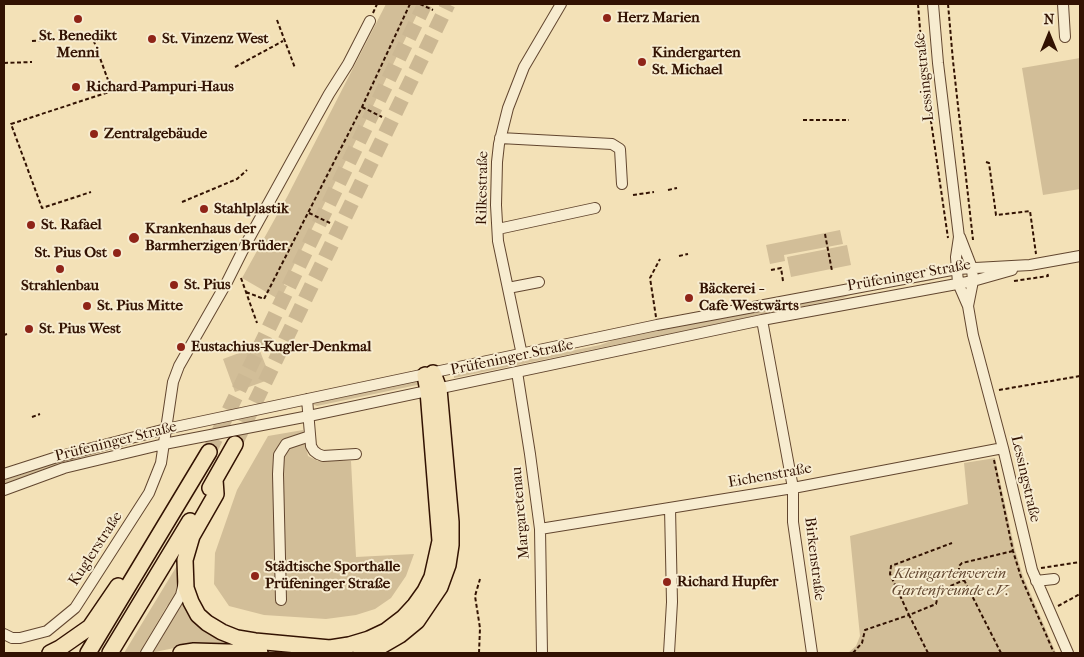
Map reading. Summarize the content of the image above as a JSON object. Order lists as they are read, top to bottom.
{
  "streets": {
    "street": [
      "Lessingstraße",
      "Rilkestraße",
      "Prüfeninger Straße",
      "Eichenstraße",
      "Margaretenau",
      "Kuglerstraße",
      "Birkenstraße"
    ]
  },
  "crossings": [
    ["Lessingstraße", "Prüfeninger Straße"],
    ["Lessingstraße", "Eichenstraße"],
    ["Rilkestraße", "Prüfeninger Straße"],
    ["Prüfeninger Straße", "Margaretenau"],
    ["Prüfeninger Straße", "Kuglerstraße"],
    ["Prüfeninger Straße", "Birkenstraße"],
    ["Eichenstraße", "Margaretenau"],
    ["Eichenstraße", "Birkenstraße"]
  ],
  "parks": ["Kleingartenverein Gartenfreunde e.V."],
  "places": [
    "Herz Marien",
    "St. Benedikt Menni",
    "St. Vinzenz West",
    "Kindergarten St. Michael",
    "Richard-Pampuri-Haus",
    "Zentralgebäude",
    "Stahlplastik",
    "St. Rafael",
    "Krankenhaus der Barmherzigen Brüder",
    "St. Pius Ost",
    "Strahlenbau",
    "St. Pius",
    "Bäckerei - Cafe Westwärts",
    "St. Pius Mitte",
    "St. Pius West",
    "Eustachius-Kugler-Denkmal",
    "Städtische Sporthalle Prüfeninger Straße",
    "Richard Hupfer"
  ],
  "north": "top"
}
